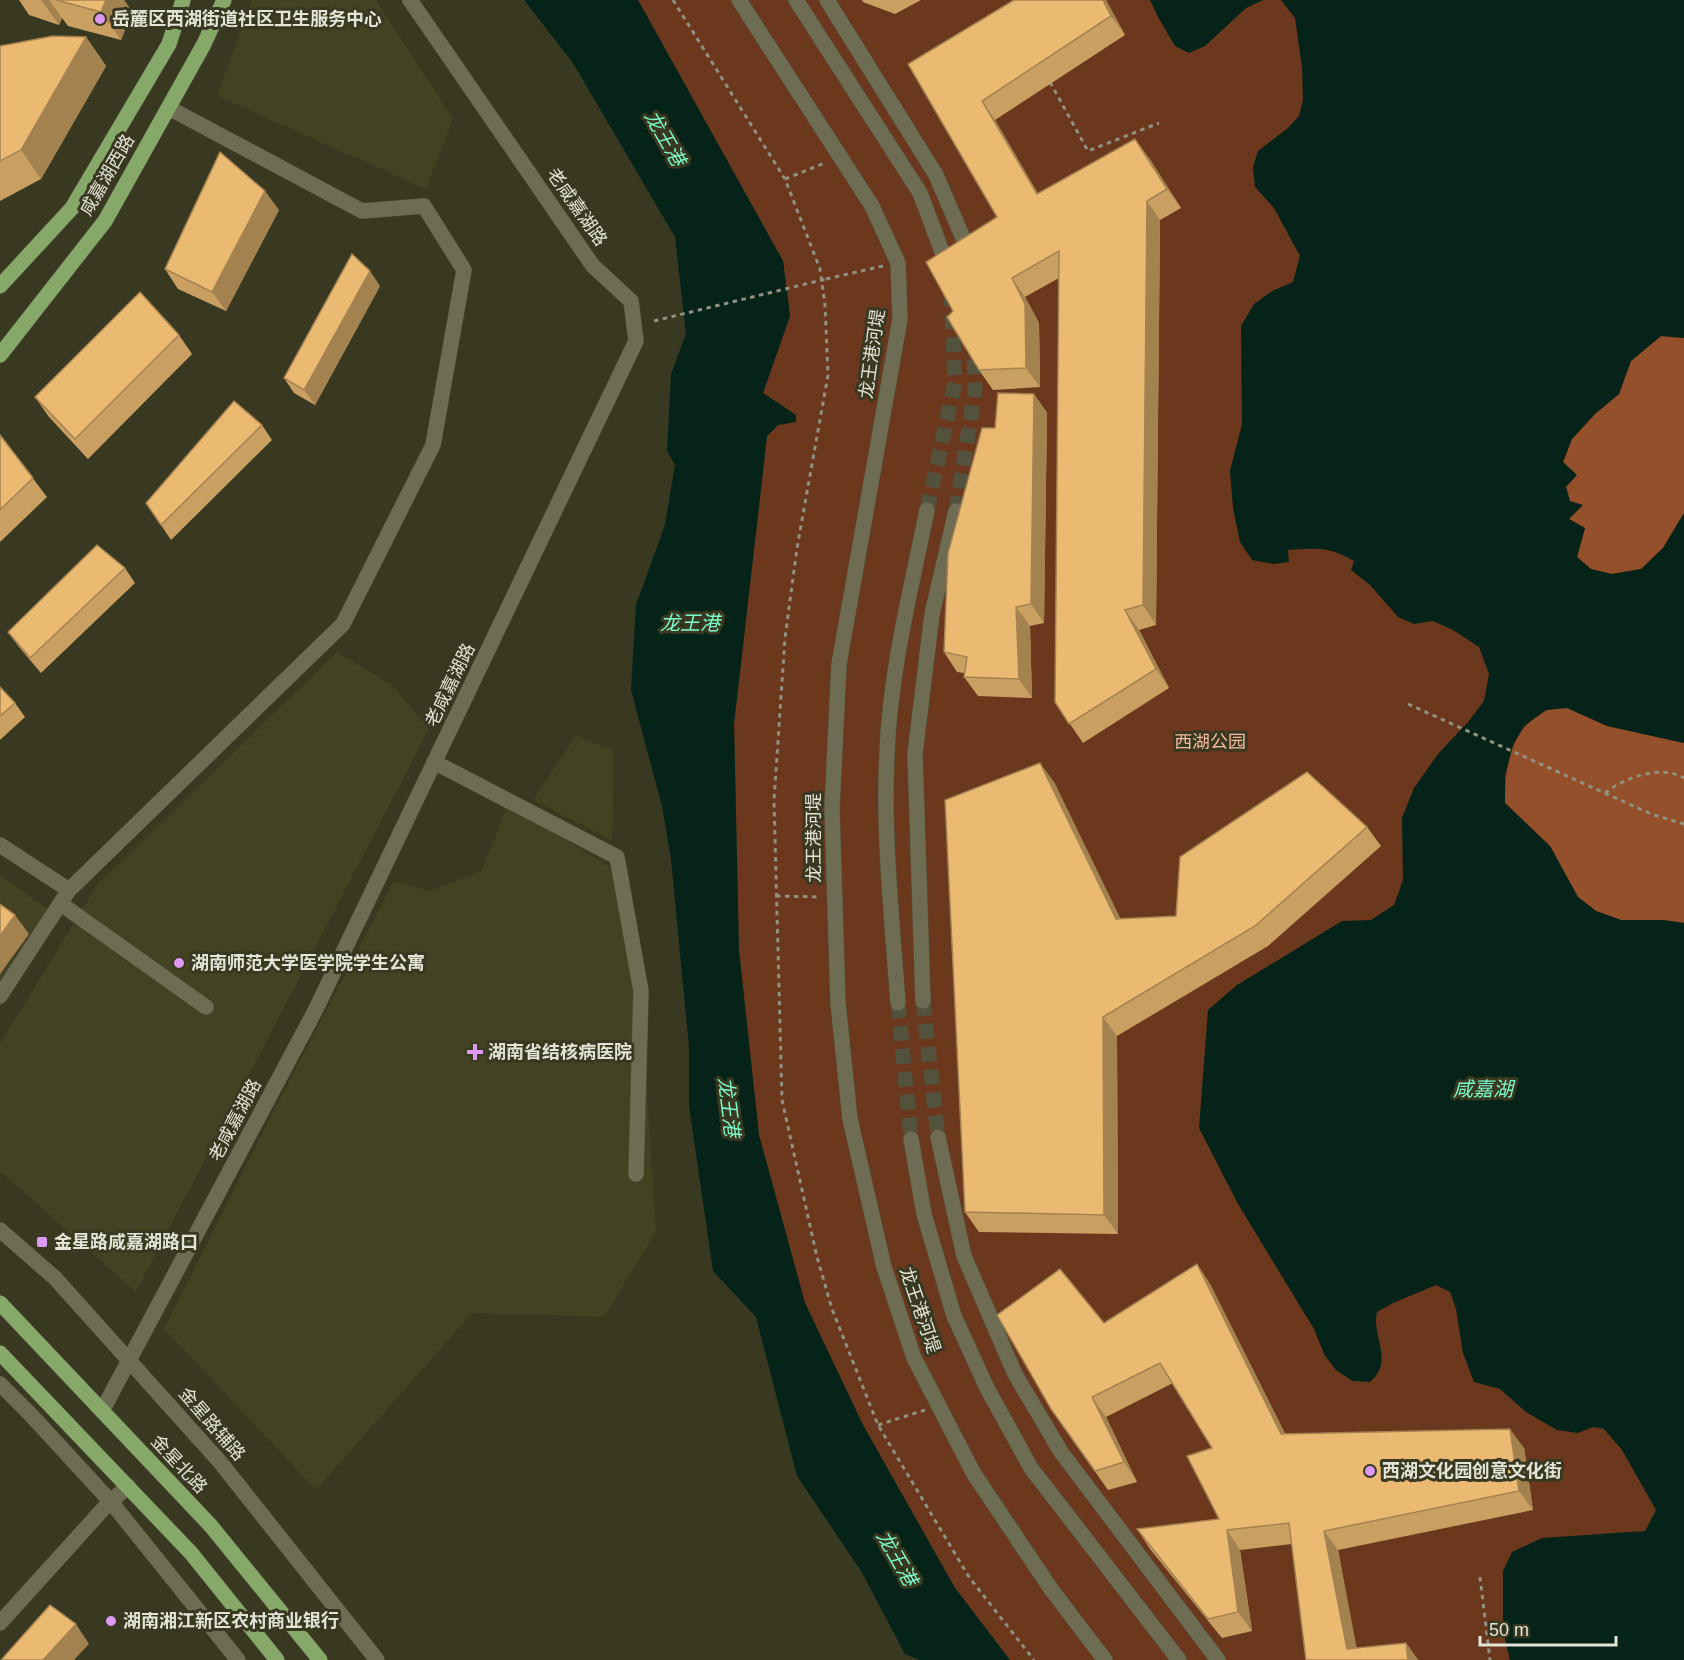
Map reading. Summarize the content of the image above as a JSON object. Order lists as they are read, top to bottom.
{
  "streets": {
    "main road": ["咸嘉湖西路", "金星北路"],
    "street": ["老咸嘉湖路", "龙王港河堤", "金星路辅路"]
  },
  "crossings": [
    ["老咸嘉湖路", "金星北路"]
  ],
  "water": ["龙王港", "咸嘉湖"],
  "parks": ["西湖公园"],
  "places": {
    "other": [
      "岳麓区西湖街道社区卫生服务中心",
      "湖南师范大学医学院学生公寓",
      "西湖文化园创意文化街",
      "湖南湘江新区农村商业银行"
    ],
    "health": ["湖南省结核病医院"],
    "transit": ["金星路咸嘉湖路口"]
  },
  "scale_bar": "50 m"
}
